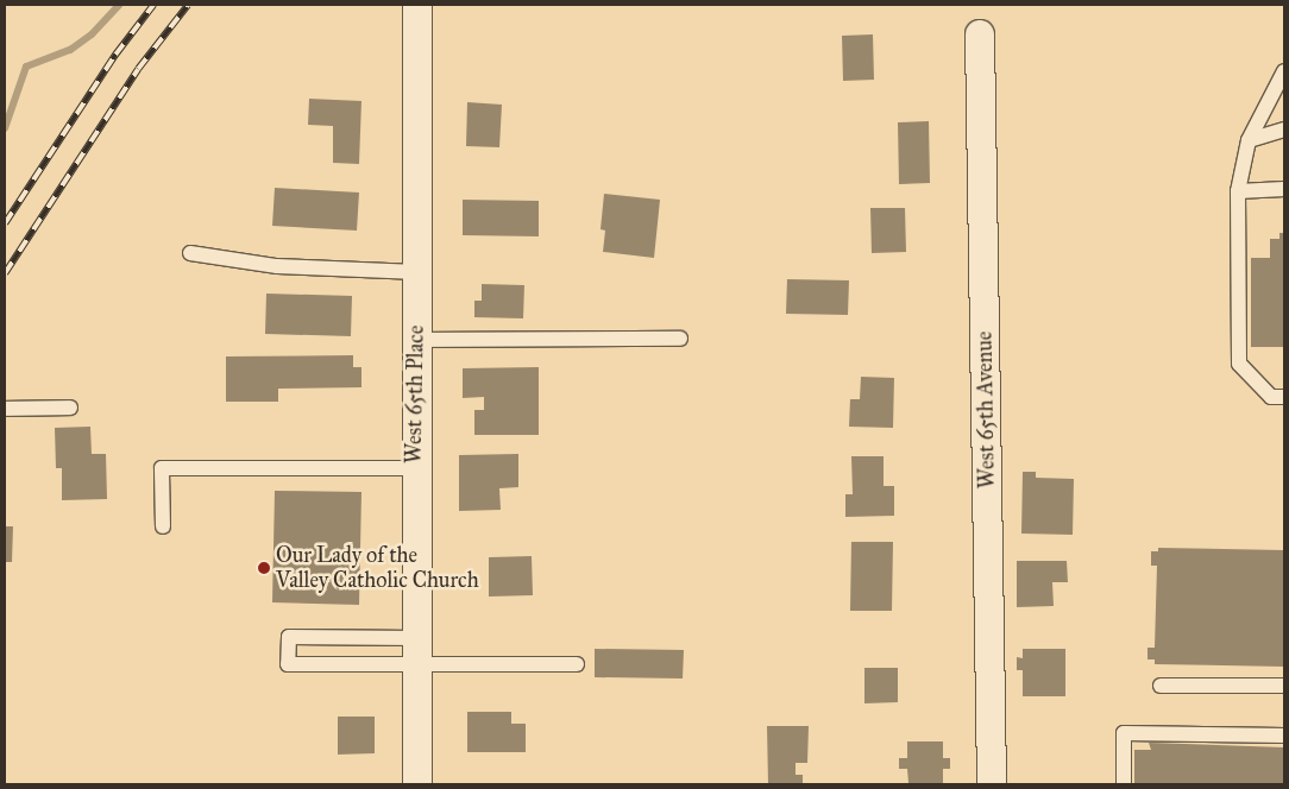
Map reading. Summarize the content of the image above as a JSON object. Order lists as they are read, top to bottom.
{
  "streets": {
    "street": ["West 65th Place", "West 65th Avenue"]
  },
  "places": ["Our Lady of the Valley Catholic Church"]
}
